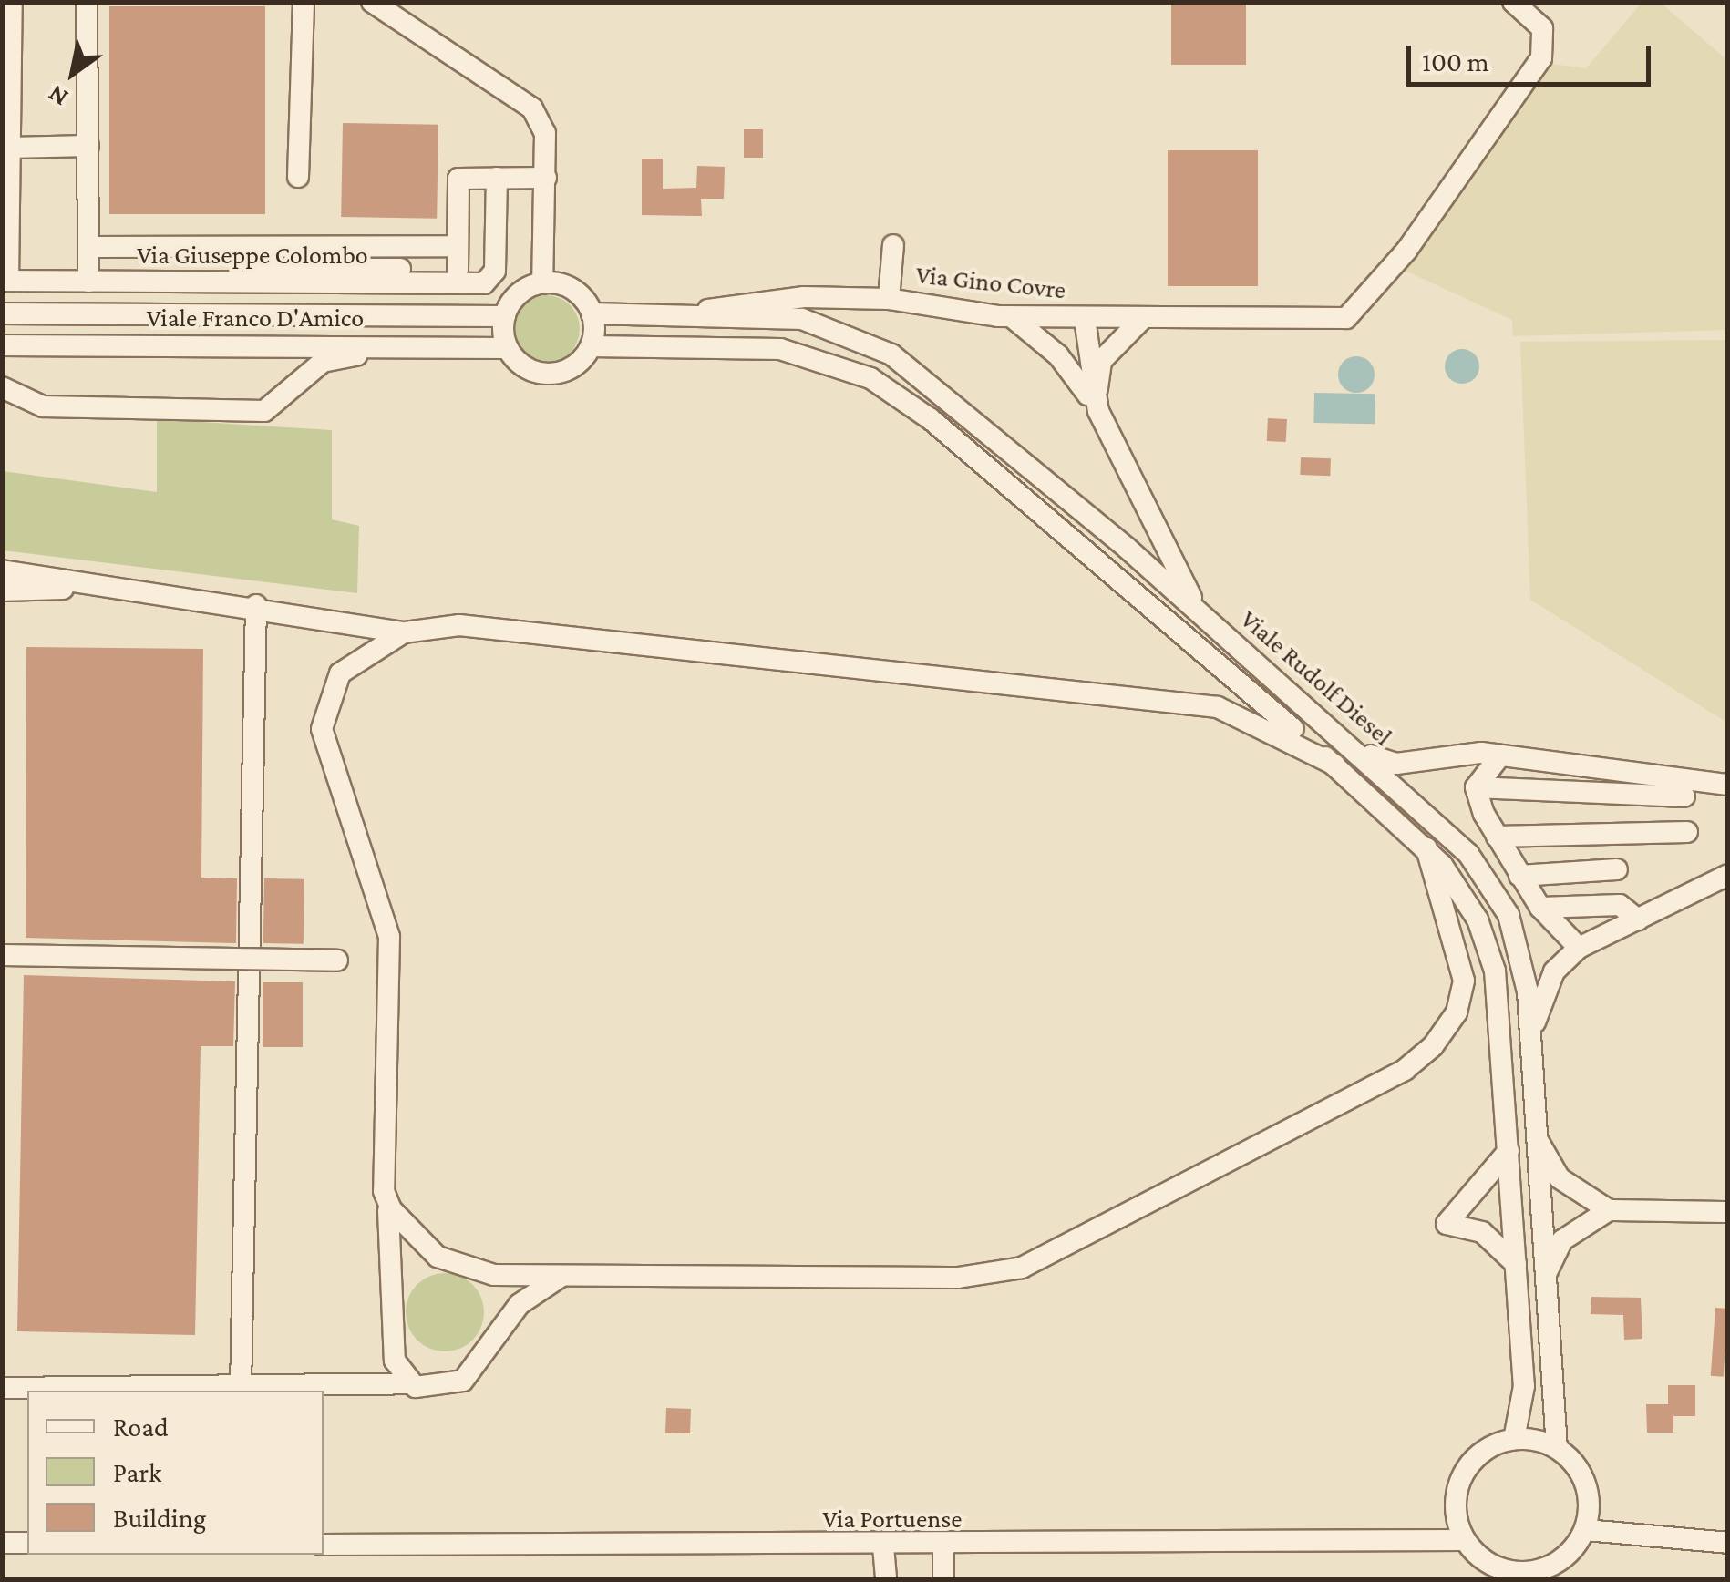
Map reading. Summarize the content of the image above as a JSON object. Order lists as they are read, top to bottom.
{
  "streets": {
    "street": [
      "Via Giuseppe Colombo",
      "Via Gino Covre",
      "Viale Franco D'Amico",
      "Viale Rudolf Diesel",
      "Via Portuense"
    ]
  },
  "crossings": [
    ["Via Gino Covre", "Viale Rudolf Diesel"],
    ["Viale Franco D'Amico", "Viale Rudolf Diesel"],
    ["Viale Rudolf Diesel", "Via Portuense"]
  ],
  "legend": ["Road", "Park", "Building"],
  "scale_bar": "100 m",
  "north": "bottom left"
}
